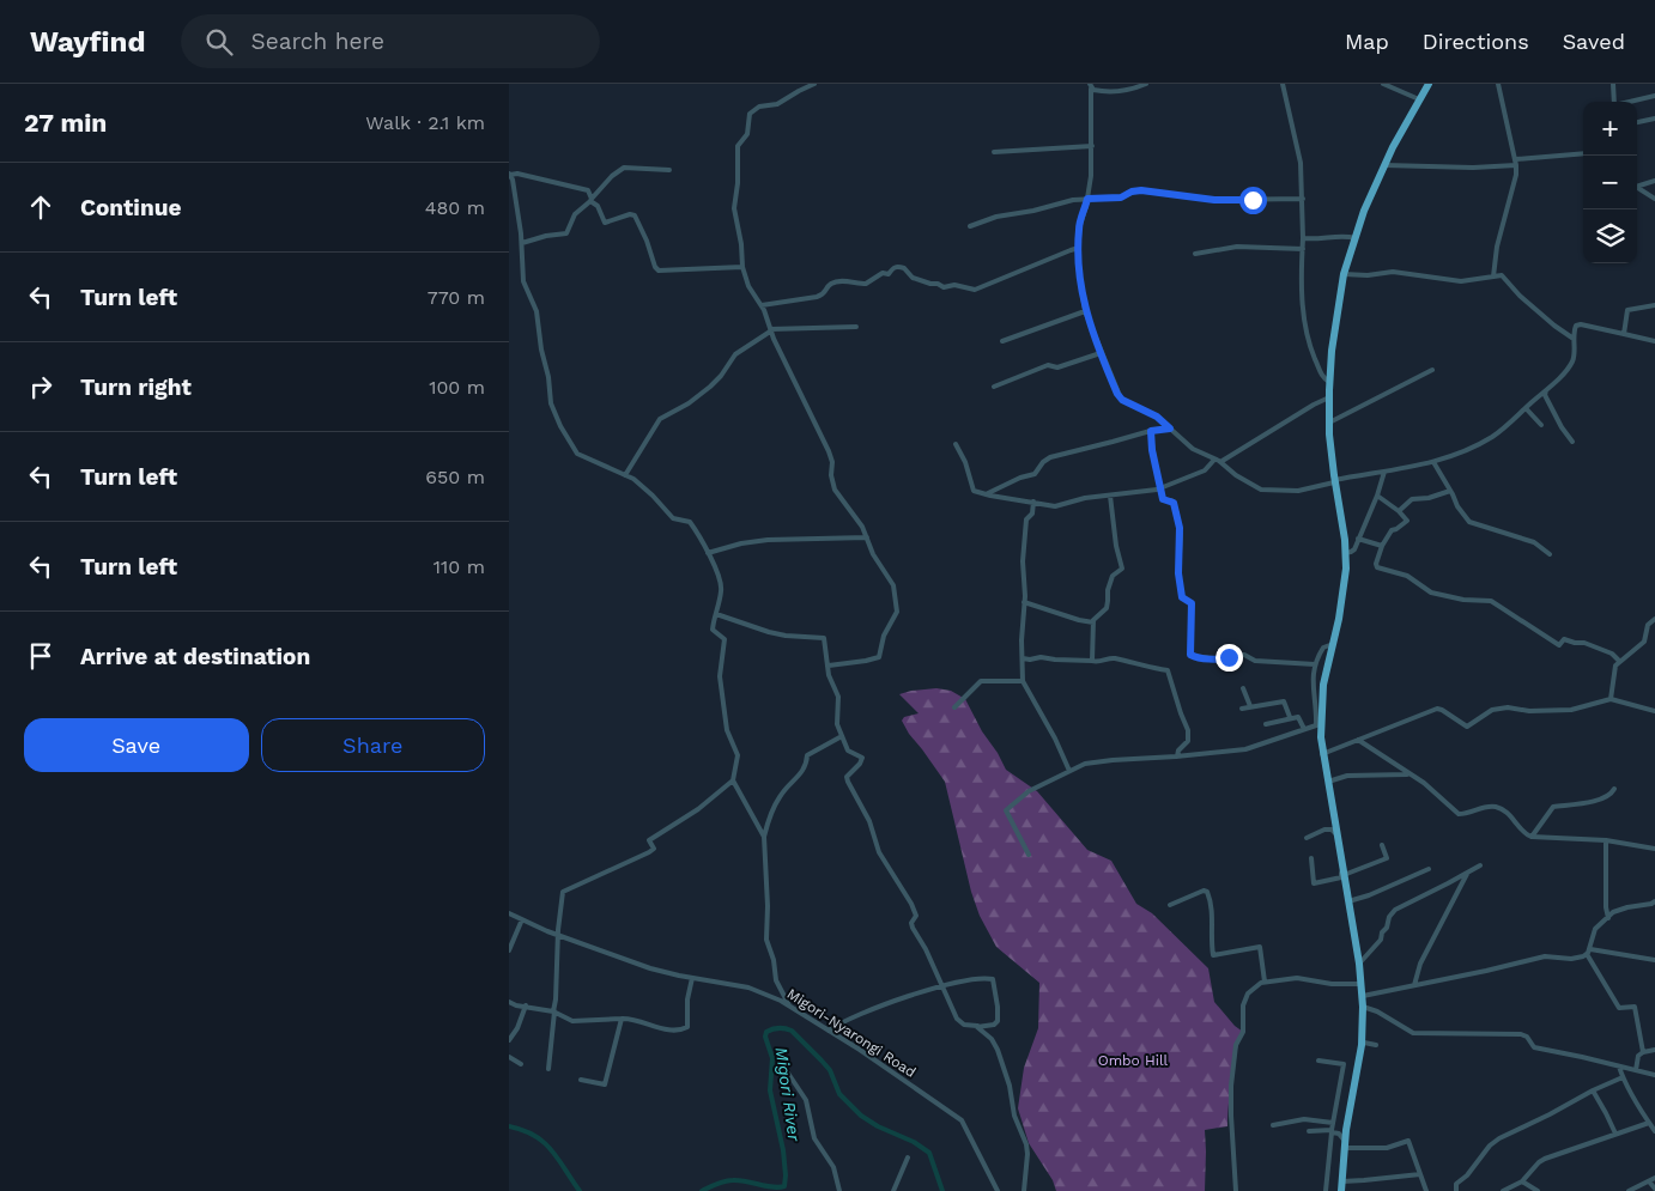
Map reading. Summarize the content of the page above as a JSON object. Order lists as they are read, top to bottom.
{
  "streets": {
    "street": ["Migori-Nyarongi Road"]
  },
  "water": ["Migori River"],
  "parks": ["Ombo Hill"],
  "page": {
    "header": "Wayfind",
    "search": "Search here",
    "nav": ["Map", "Directions", "Saved"],
    "heading": ["27 min", "Walk · 2.1 km"],
    "map_buttons": ["+", "−"],
    "list": [
      ["Continue", "480 m"],
      ["Turn left", "770 m"],
      ["Turn right", "100 m"],
      ["Turn left", "650 m"],
      ["Turn left", "110 m"],
      "Arrive at destination"
    ],
    "buttons": ["Save", "Share"]
  }
}
